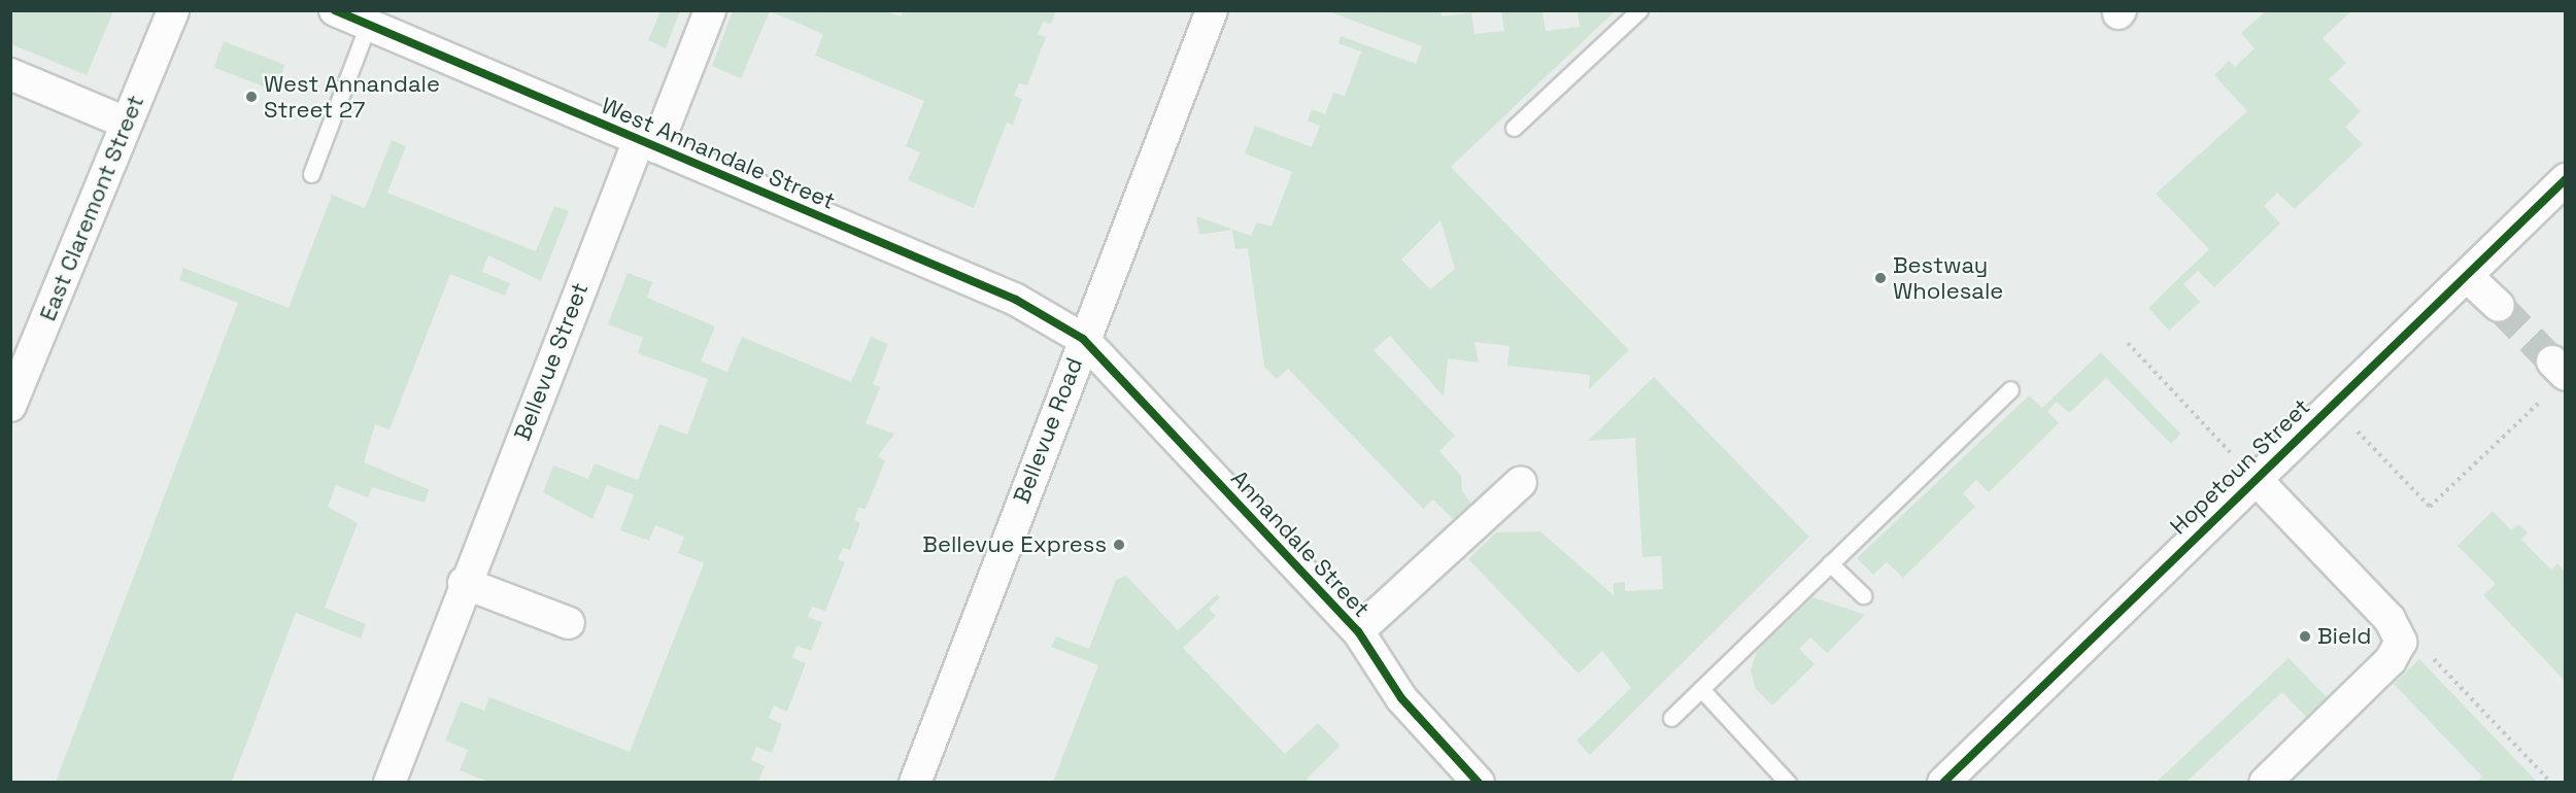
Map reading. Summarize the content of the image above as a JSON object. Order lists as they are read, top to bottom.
{
  "streets": {
    "street": [
      "West Annandale Street",
      "East Claremont Street",
      "Bellevue Street",
      "Bellevue Road",
      "Hopetoun Street",
      "Annandale Street"
    ]
  },
  "crossings": [
    ["West Annandale Street", "Bellevue Street"],
    ["West Annandale Street", "Bellevue Road"],
    ["West Annandale Street", "Annandale Street"],
    ["Bellevue Road", "Annandale Street"]
  ],
  "places": [
    "West Annandale Street 27",
    "Bestway Wholesale",
    "Bellevue Express",
    "Bield"
  ]
}
